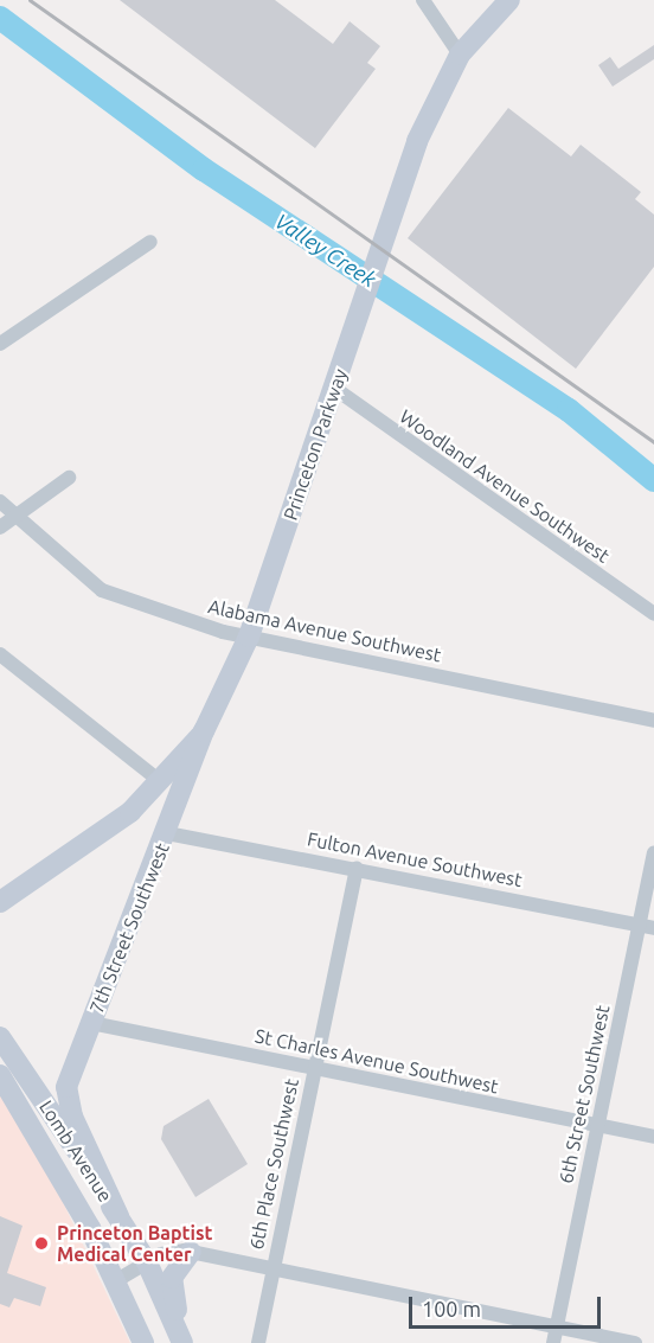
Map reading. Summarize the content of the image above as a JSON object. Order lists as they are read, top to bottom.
{
  "streets": {
    "main road": ["Princeton Parkway", "7th Street Southwest", "Lomb Avenue"],
    "street": [
      "Woodland Avenue Southwest",
      "Alabama Avenue Southwest",
      "Fulton Avenue Southwest",
      "St Charles Avenue Southwest",
      "6th Street Southwest",
      "6th Place Southwest"
    ]
  },
  "crossings": [
    ["Princeton Parkway", "Woodland Avenue Southwest"],
    ["Princeton Parkway", "Alabama Avenue Southwest"],
    ["Princeton Parkway", "Fulton Avenue Southwest"],
    ["Princeton Parkway", "7th Street Southwest"],
    ["Fulton Avenue Southwest", "7th Street Southwest"],
    ["Fulton Avenue Southwest", "6th Street Southwest"],
    ["Fulton Avenue Southwest", "6th Place Southwest"],
    ["7th Street Southwest", "St Charles Avenue Southwest"],
    ["7th Street Southwest", "Lomb Avenue"],
    ["St Charles Avenue Southwest", "6th Street Southwest"],
    ["St Charles Avenue Southwest", "6th Place Southwest"]
  ],
  "water": ["Valley Creek"],
  "places": ["Princeton Baptist Medical Center"],
  "scale_bar": "100 m"
}
